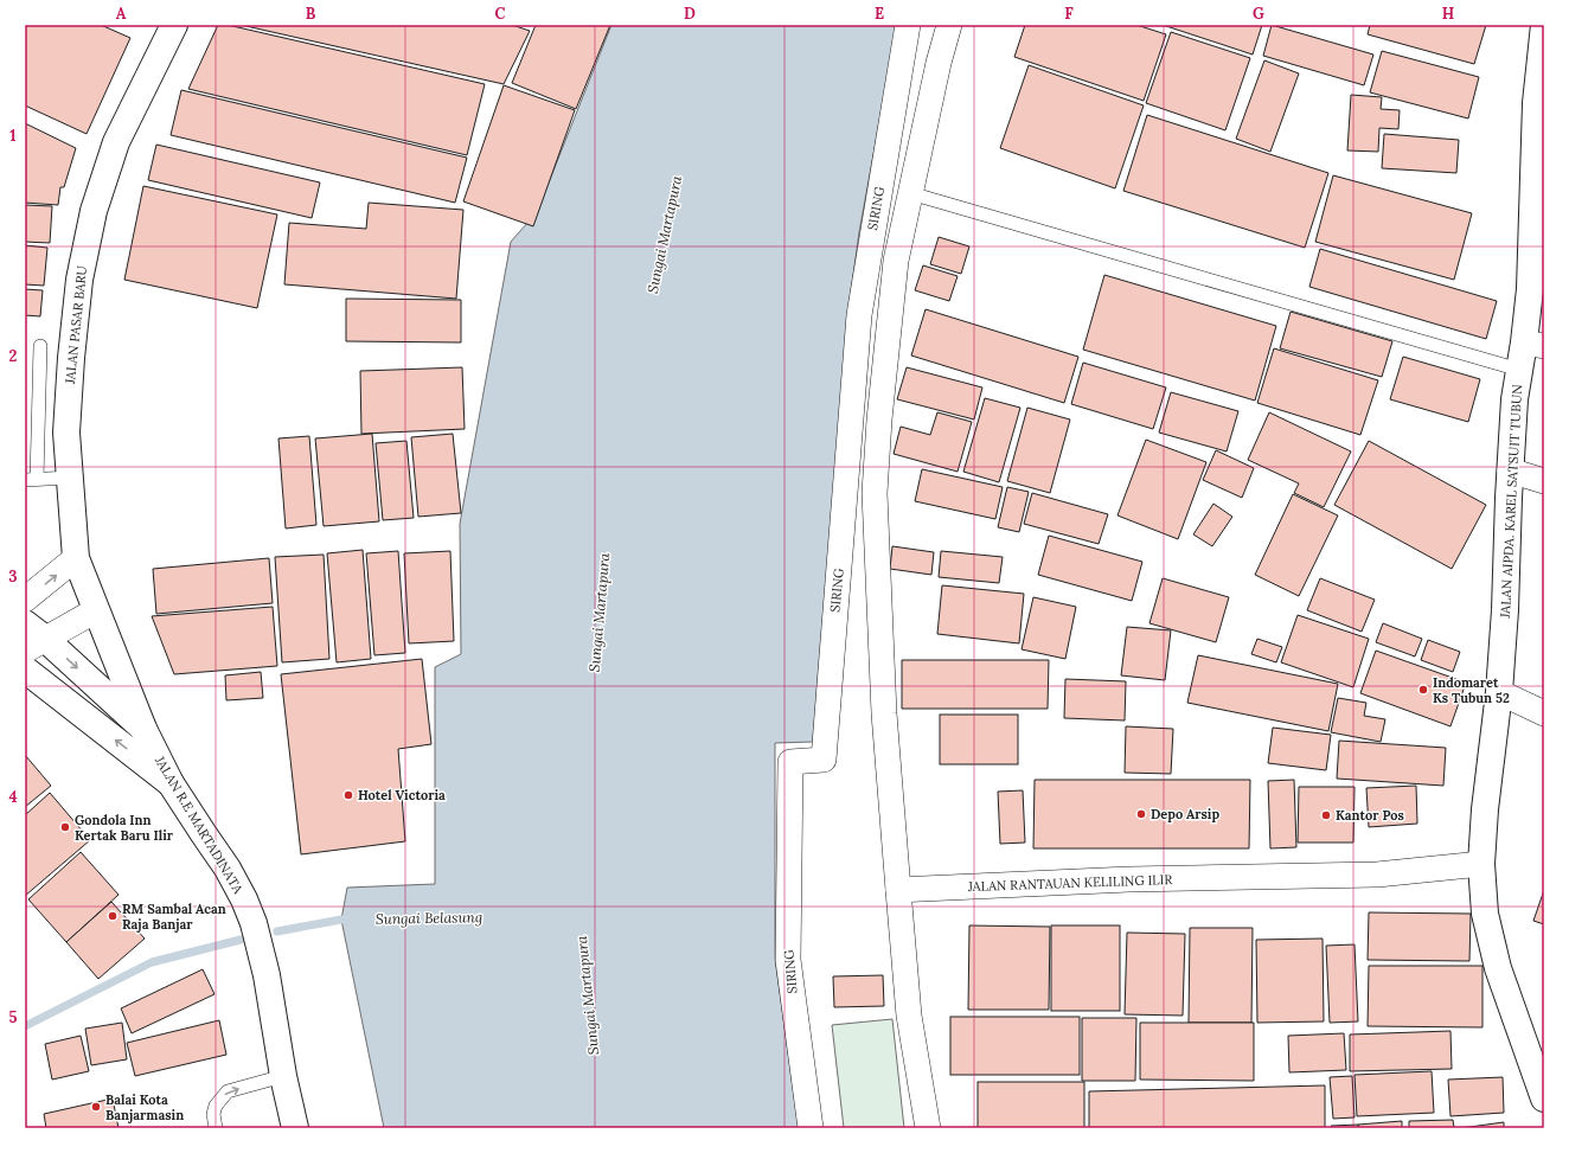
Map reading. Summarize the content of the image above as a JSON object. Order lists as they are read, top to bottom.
{
  "streets": {
    "main road": ["JALAN PASAR BARU", "JALAN AIPDA. KAREL SATSUIT TUBUN", "JALAN R.E MARTADINATA"],
    "street": ["SIRING", "JALAN RANTAUAN KELILING ILIR"]
  },
  "crossings": [
    ["JALAN PASAR BARU", "JALAN R.E MARTADINATA"],
    ["JALAN AIPDA. KAREL SATSUIT TUBUN", "JALAN RANTAUAN KELILING ILIR"]
  ],
  "water": ["Sungai Martapura", "Sungai Belasung"],
  "places": [
    "Indomaret Ks Tubun 52",
    "Hotel Victoria",
    "Depo Arsip",
    "Kantor Pos",
    "Gondola Inn Kertak Baru Ilir",
    "RM Sambal Acan Raja Banjar",
    "Balai Kota Banjarmasin"
  ],
  "grid": {
    "columns": [
      "A",
      "B",
      "C",
      "D",
      "E",
      "F",
      "G",
      "H"
    ],
    "rows": [
      "1",
      "2",
      "3",
      "4",
      "5"
    ]
  }
}
